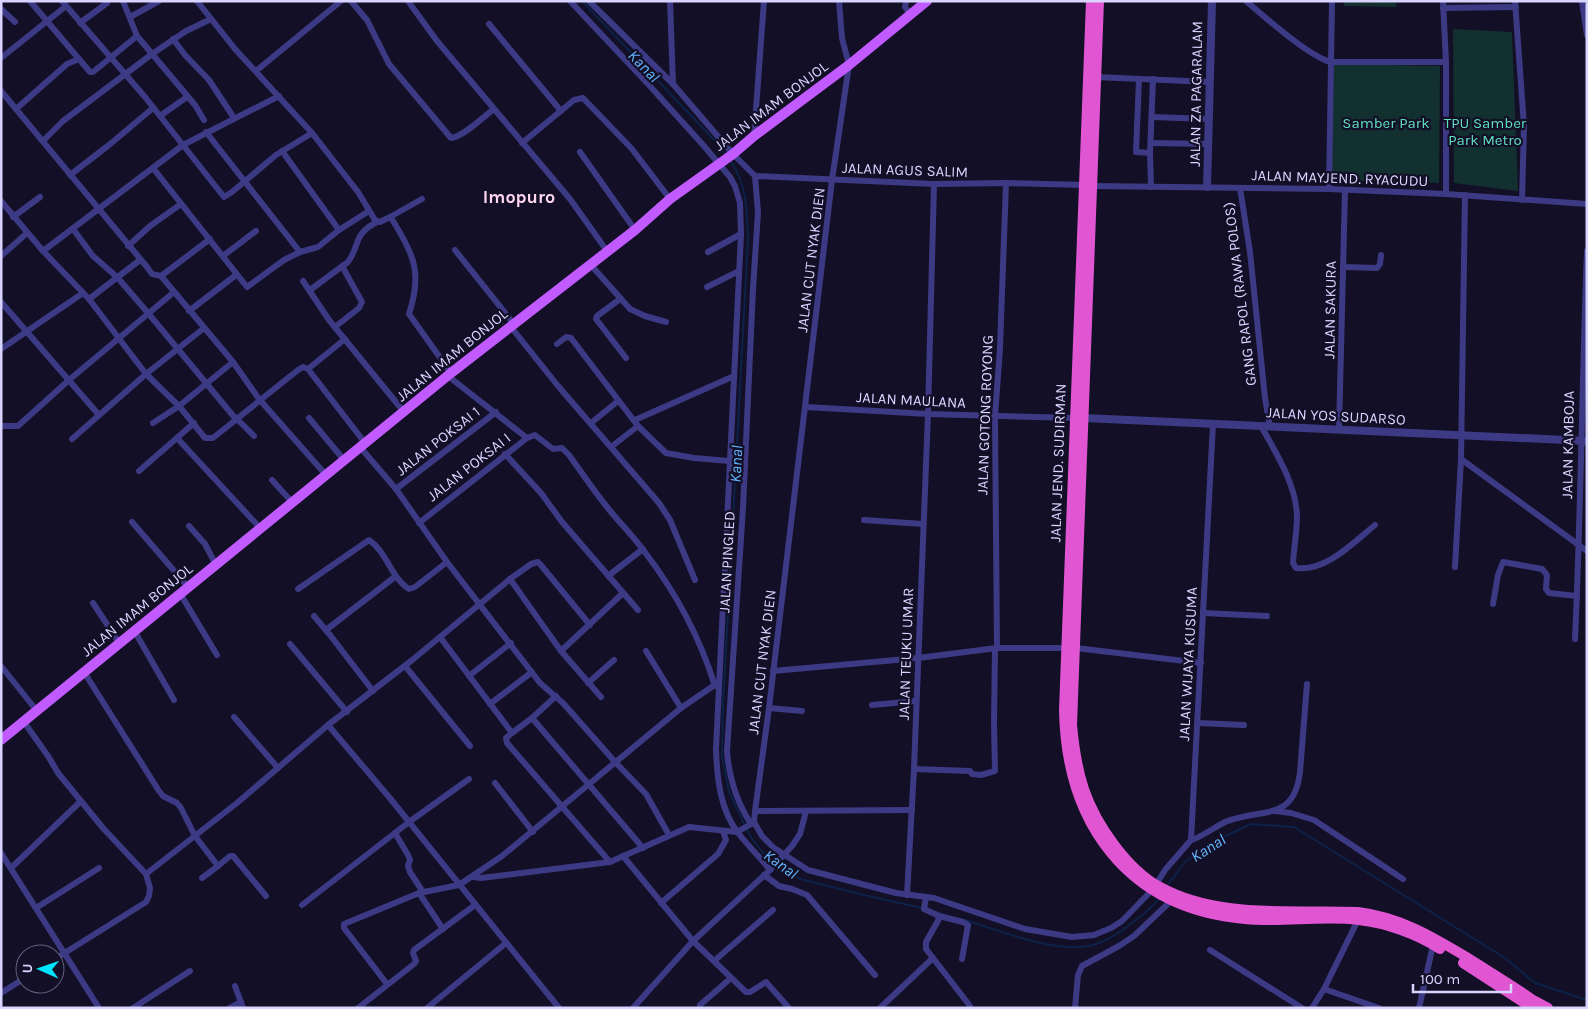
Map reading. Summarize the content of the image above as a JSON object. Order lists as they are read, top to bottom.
{
  "streets": {
    "highway": ["JALAN JEND. SUDIRMAN"],
    "main road": ["JALAN IMAM BONJOL"],
    "street": [
      "JALAN ZA PAGARALAM",
      "JALAN AGUS SALIM",
      "JALAN MAYJEND. RYACUDU",
      "JALAN CUT NYAK DIEN",
      "GANG RAPOL (RAWA POLOS)",
      "JALAN SAKURA",
      "JALAN MAULANA",
      "JALAN GOTONG ROYONG",
      "JALAN YOS SUDARSO",
      "JALAN POKSAI 1",
      "JALAN KAMBOJA",
      "JALAN POKSAI I",
      "JALAN PINGLED",
      "JALAN TEUKU UMAR",
      "JALAN WIJAYA KUSUMA"
    ]
  },
  "crossings": [
    ["JALAN ZA PAGARALAM", "JALAN MAYJEND. RYACUDU"],
    ["JALAN IMAM BONJOL", "JALAN CUT NYAK DIEN"],
    ["JALAN IMAM BONJOL", "JALAN POKSAI I"],
    ["JALAN AGUS SALIM", "JALAN MAYJEND. RYACUDU"],
    ["JALAN AGUS SALIM", "JALAN CUT NYAK DIEN"],
    ["JALAN AGUS SALIM", "JALAN GOTONG ROYONG"],
    ["JALAN AGUS SALIM", "JALAN JEND. SUDIRMAN"],
    ["JALAN AGUS SALIM", "JALAN PINGLED"],
    ["JALAN AGUS SALIM", "JALAN TEUKU UMAR"],
    ["JALAN MAYJEND. RYACUDU", "GANG RAPOL (RAWA POLOS)"],
    ["JALAN MAYJEND. RYACUDU", "JALAN SAKURA"],
    ["JALAN MAYJEND. RYACUDU", "JALAN JEND. SUDIRMAN"],
    ["JALAN CUT NYAK DIEN", "JALAN MAULANA"],
    ["JALAN CUT NYAK DIEN", "JALAN PINGLED"],
    ["GANG RAPOL (RAWA POLOS)", "JALAN YOS SUDARSO"],
    ["JALAN SAKURA", "JALAN YOS SUDARSO"],
    ["JALAN MAULANA", "JALAN GOTONG ROYONG"],
    ["JALAN MAULANA", "JALAN YOS SUDARSO"],
    ["JALAN MAULANA", "JALAN JEND. SUDIRMAN"],
    ["JALAN MAULANA", "JALAN TEUKU UMAR"],
    ["JALAN GOTONG ROYONG", "JALAN TEUKU UMAR"],
    ["JALAN YOS SUDARSO", "JALAN KAMBOJA"],
    ["JALAN YOS SUDARSO", "JALAN JEND. SUDIRMAN"],
    ["JALAN YOS SUDARSO", "JALAN WIJAYA KUSUMA"],
    ["JALAN POKSAI 1", "JALAN POKSAI I"]
  ],
  "districts": ["Imopuro"],
  "water": ["Kanal"],
  "parks": ["Samber Park", "TPU Samber Park Metro"],
  "scale_bar": "100 m",
  "north": "left"
}
